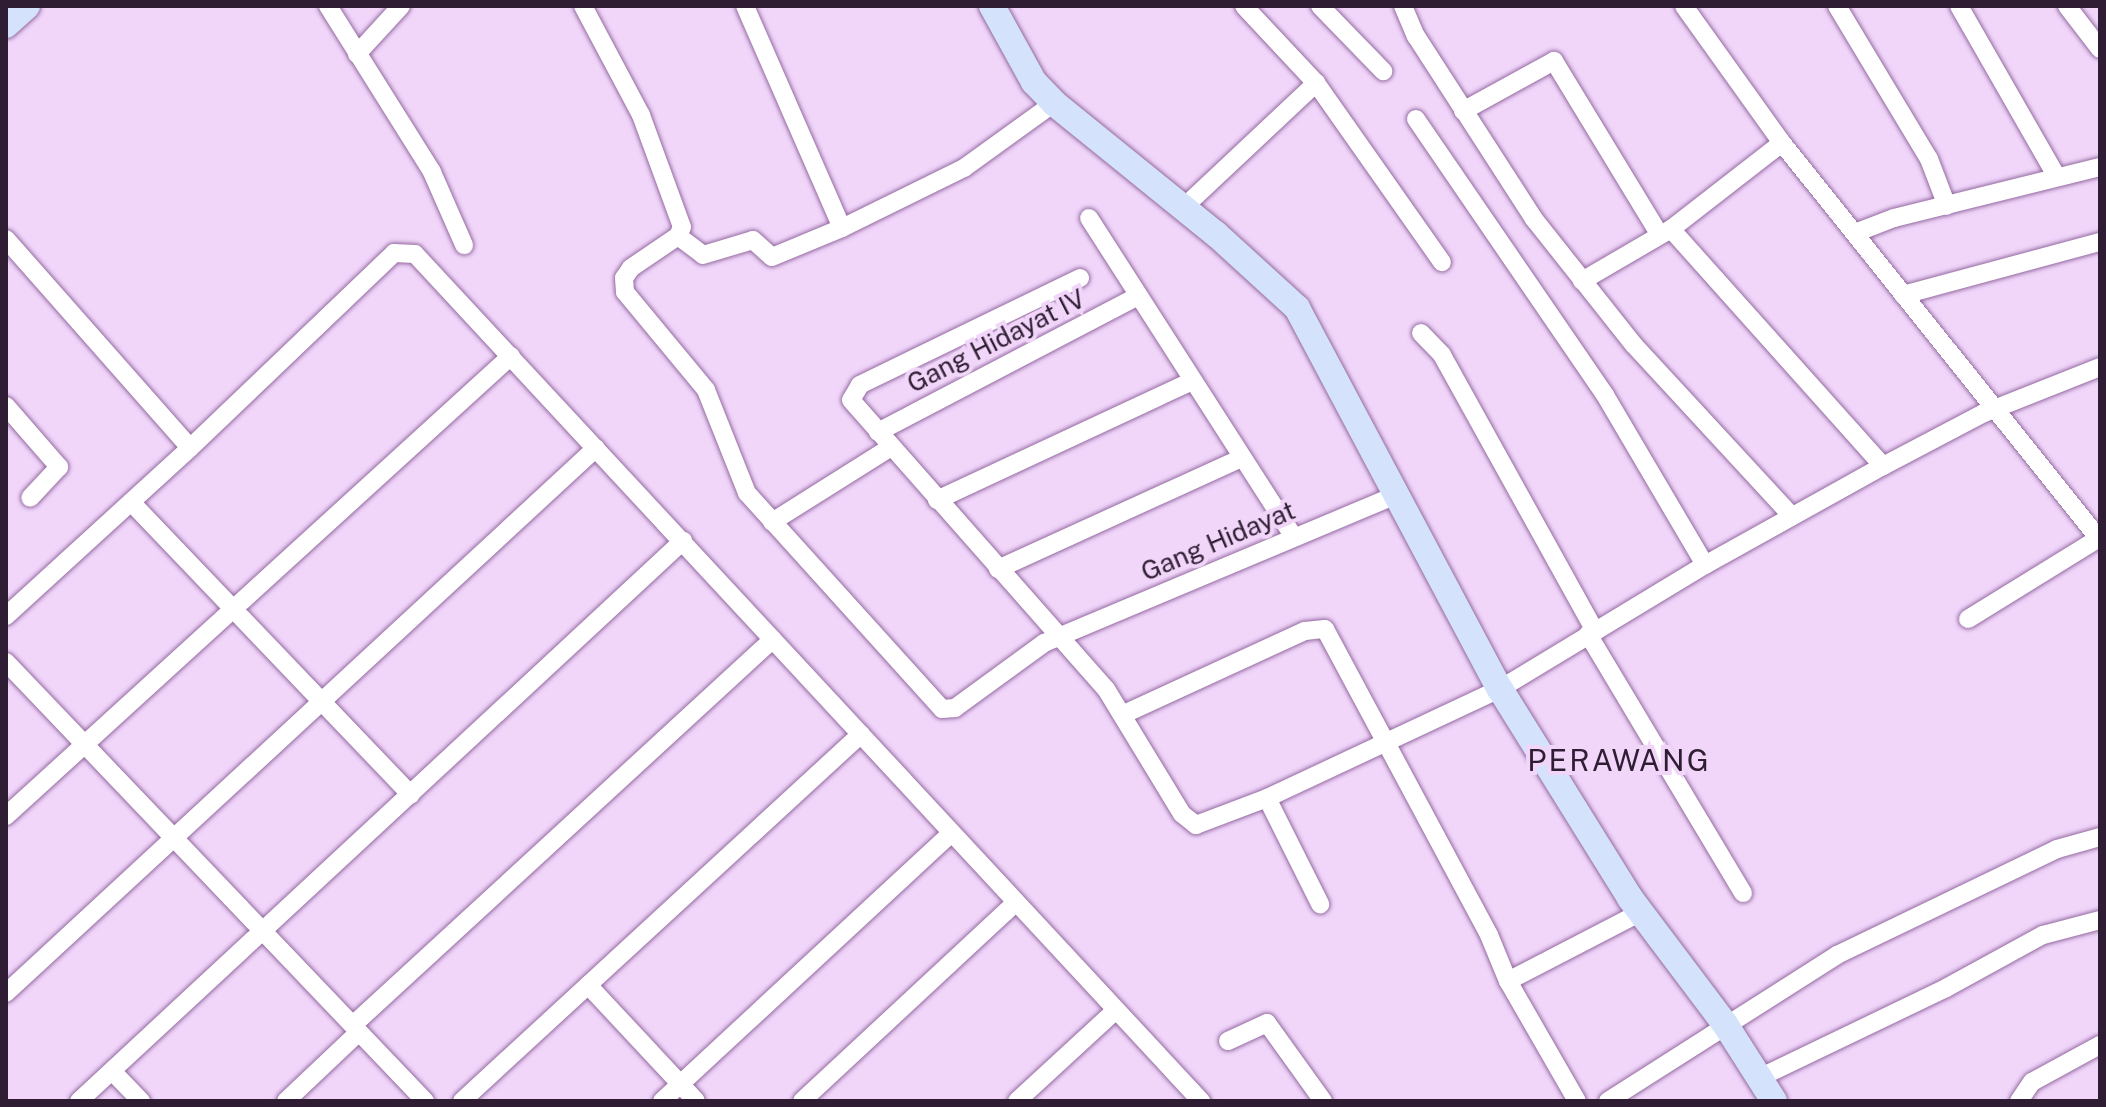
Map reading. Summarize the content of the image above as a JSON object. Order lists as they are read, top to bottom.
{
  "streets": {
    "street": ["Gang Hidayat IV", "Gang Hidayat"]
  },
  "districts": ["PERAWANG"]
}
